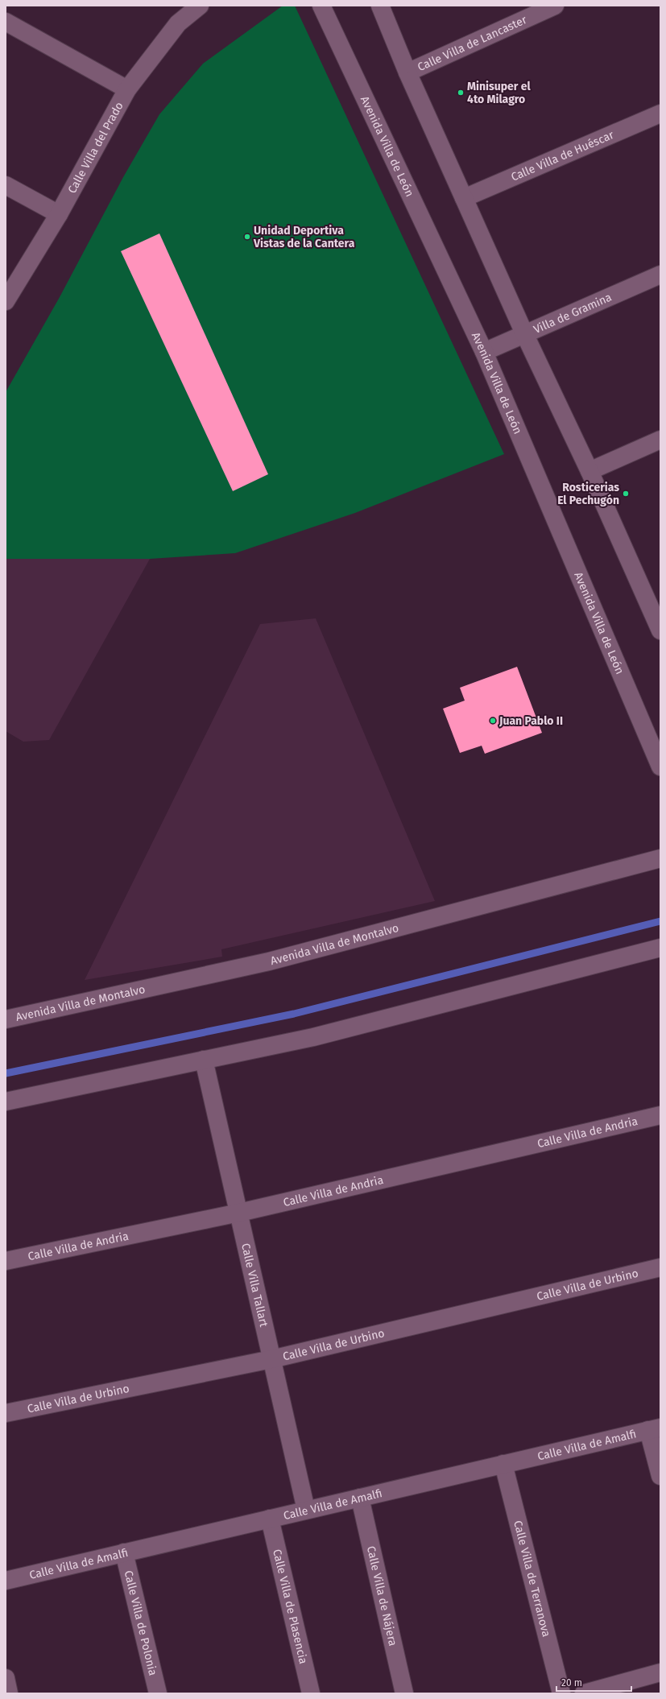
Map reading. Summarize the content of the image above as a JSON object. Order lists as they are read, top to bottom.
{
  "streets": {
    "street": [
      "Calle Villa de Lancaster",
      "Avenida Villa de León",
      "Calle Villa del Prado",
      "Calle Villa de Huéscar",
      "Villa de Gramina",
      "Avenida Villa de Montalvo",
      "Calle Villa de Andria",
      "Calle Villa de Urbino",
      "Calle Villa Tallart",
      "Calle Villa de Amalfi",
      "Calle Villa de Terranova",
      "Calle Villa de Nájera",
      "Calle Villa de Plasencia",
      "Calle Villa de Polonia"
    ]
  },
  "crossings": [
    ["Avenida Villa de León", "Villa de Gramina"],
    ["Calle Villa de Andria", "Calle Villa Tallart"],
    ["Calle Villa de Urbino", "Calle Villa Tallart"],
    ["Calle Villa Tallart", "Calle Villa de Amalfi"],
    ["Calle Villa de Amalfi", "Calle Villa de Terranova"],
    ["Calle Villa de Amalfi", "Calle Villa de Nájera"],
    ["Calle Villa de Amalfi", "Calle Villa de Plasencia"],
    ["Calle Villa de Amalfi", "Calle Villa de Polonia"]
  ],
  "places": [
    "Minisuper el 4to Milagro",
    "Unidad Deportiva Vistas de la Cantera",
    "Rosticerias El Pechugón",
    "Juan Pablo II"
  ],
  "scale_bar": "20 m"
}
